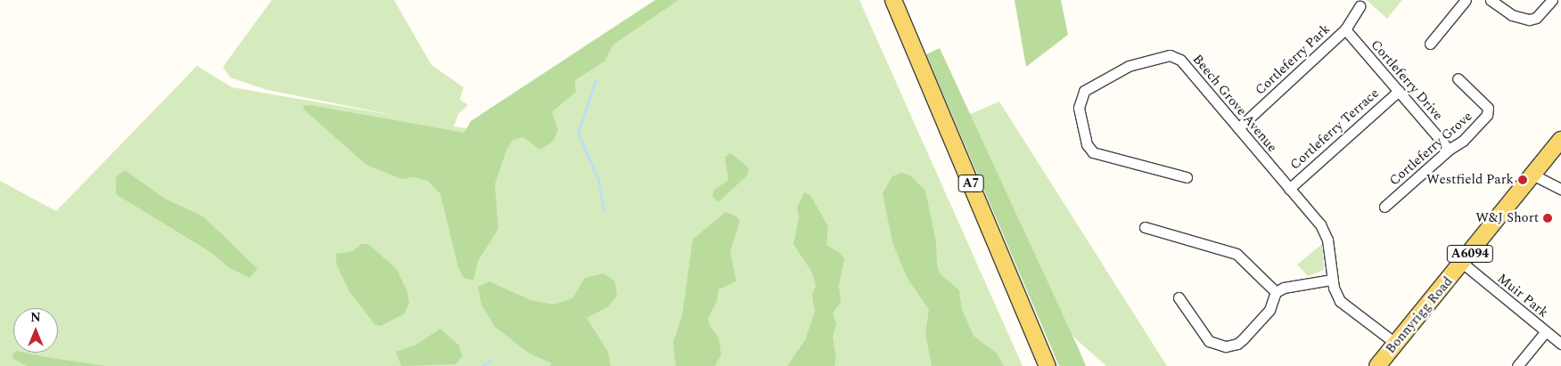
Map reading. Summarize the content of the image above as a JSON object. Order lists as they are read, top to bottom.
{
  "streets": {
    "main road": ["A7", "A6094", "Bonnyrigg Road"],
    "street": [
      "Cortleferry Park",
      "Cortleferry Drive",
      "Beech Grove Avenue",
      "Cortleferry Terrace",
      "Cortleferry Grove",
      "Muir Park"
    ]
  },
  "crossings": [
    ["Cortleferry Park", "Cortleferry Drive"],
    ["Cortleferry Park", "Beech Grove Avenue"],
    ["Cortleferry Drive", "Cortleferry Terrace"],
    ["Cortleferry Drive", "Cortleferry Grove"],
    ["Beech Grove Avenue", "Cortleferry Terrace"],
    ["Beech Grove Avenue", "Bonnyrigg Road"],
    ["Muir Park", "Bonnyrigg Road"]
  ],
  "places": ["Westfield Park", "W&J Short"],
  "north": "top"
}
